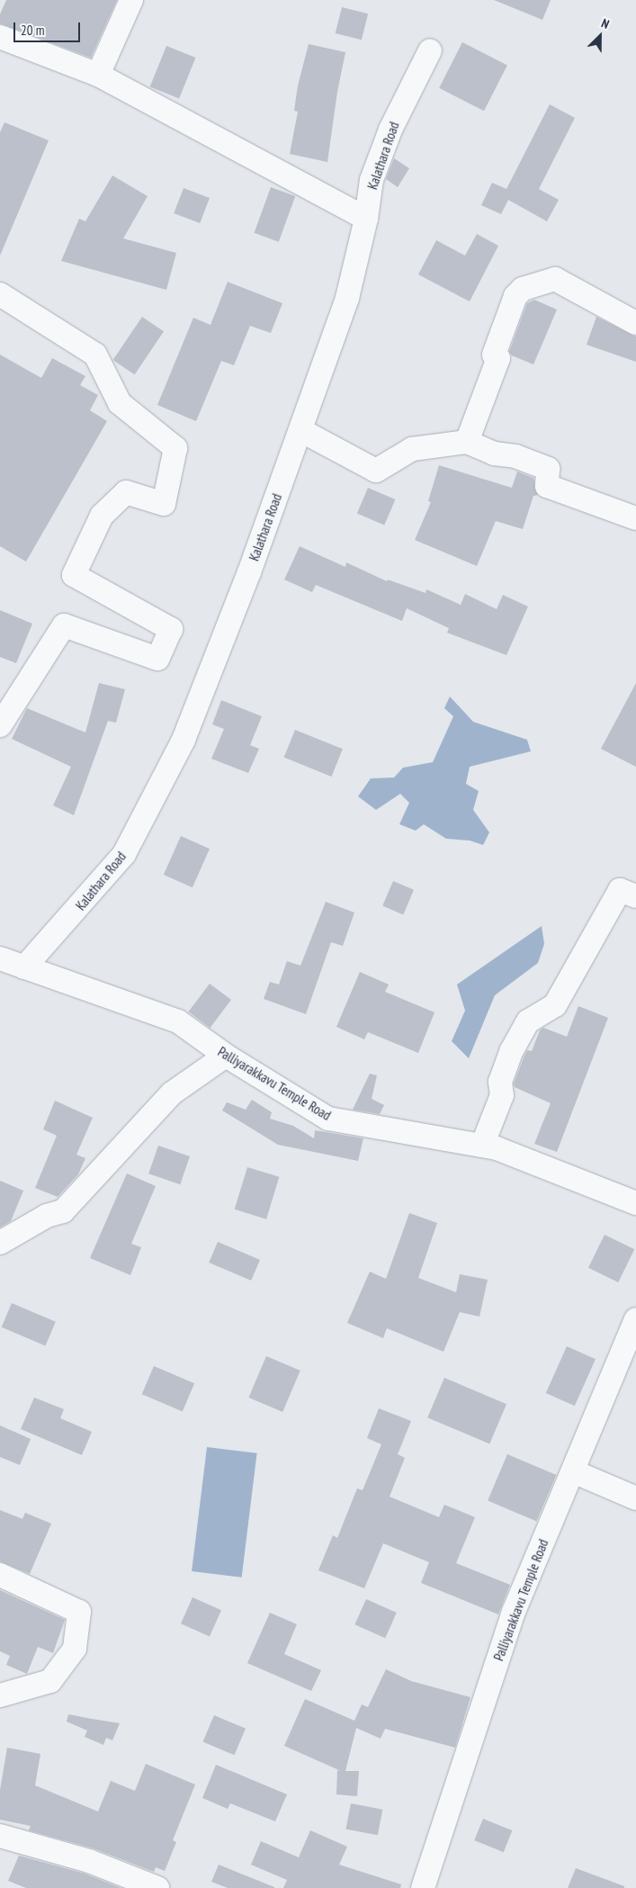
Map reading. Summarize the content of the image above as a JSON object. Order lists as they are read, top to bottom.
{
  "streets": {
    "street": ["Kalathara Road", "Palliyarakkavu Temple Road"]
  },
  "crossings": [
    ["Kalathara Road", "Palliyarakkavu Temple Road"]
  ],
  "scale_bar": "20 m",
  "north": "top right"
}
